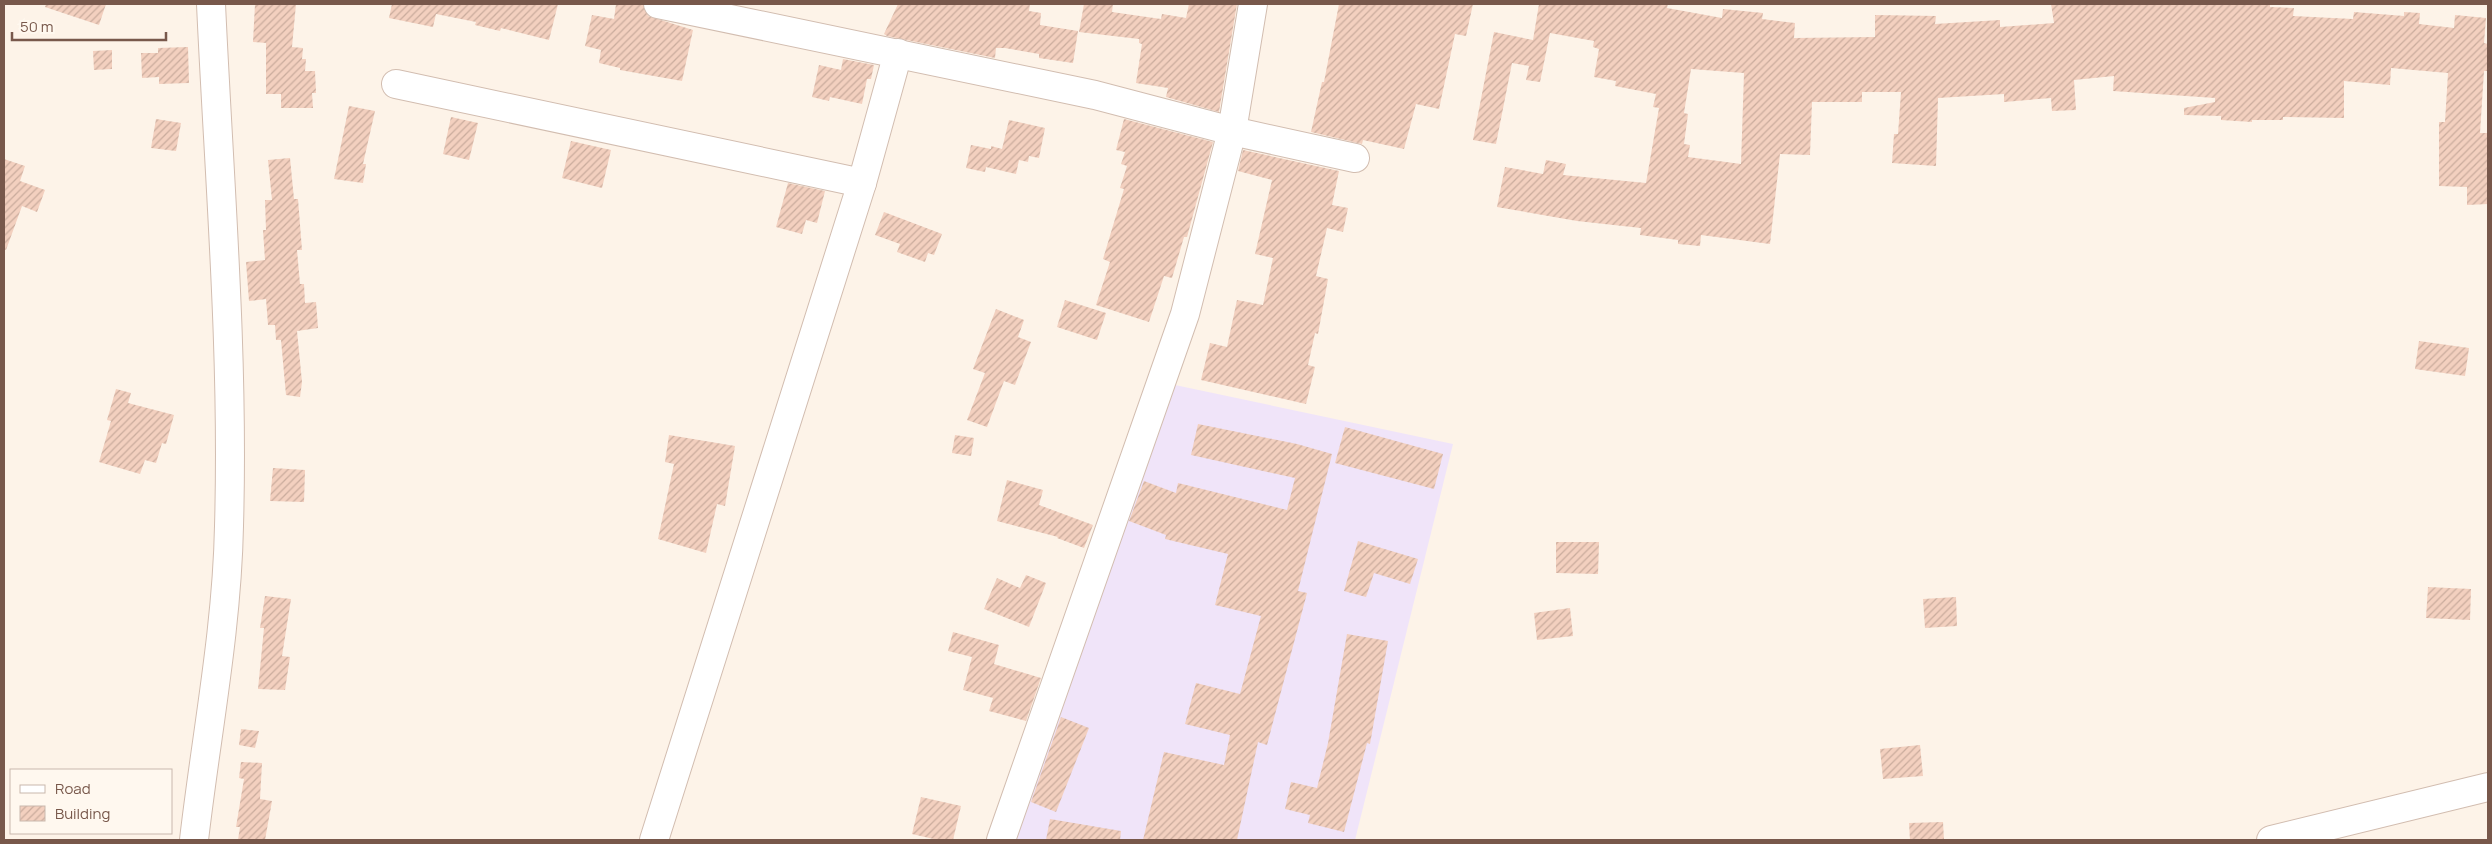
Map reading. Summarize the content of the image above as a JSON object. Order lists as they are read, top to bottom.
{
  "legend": ["Road", "Building"],
  "scale_bar": "50 m"
}
